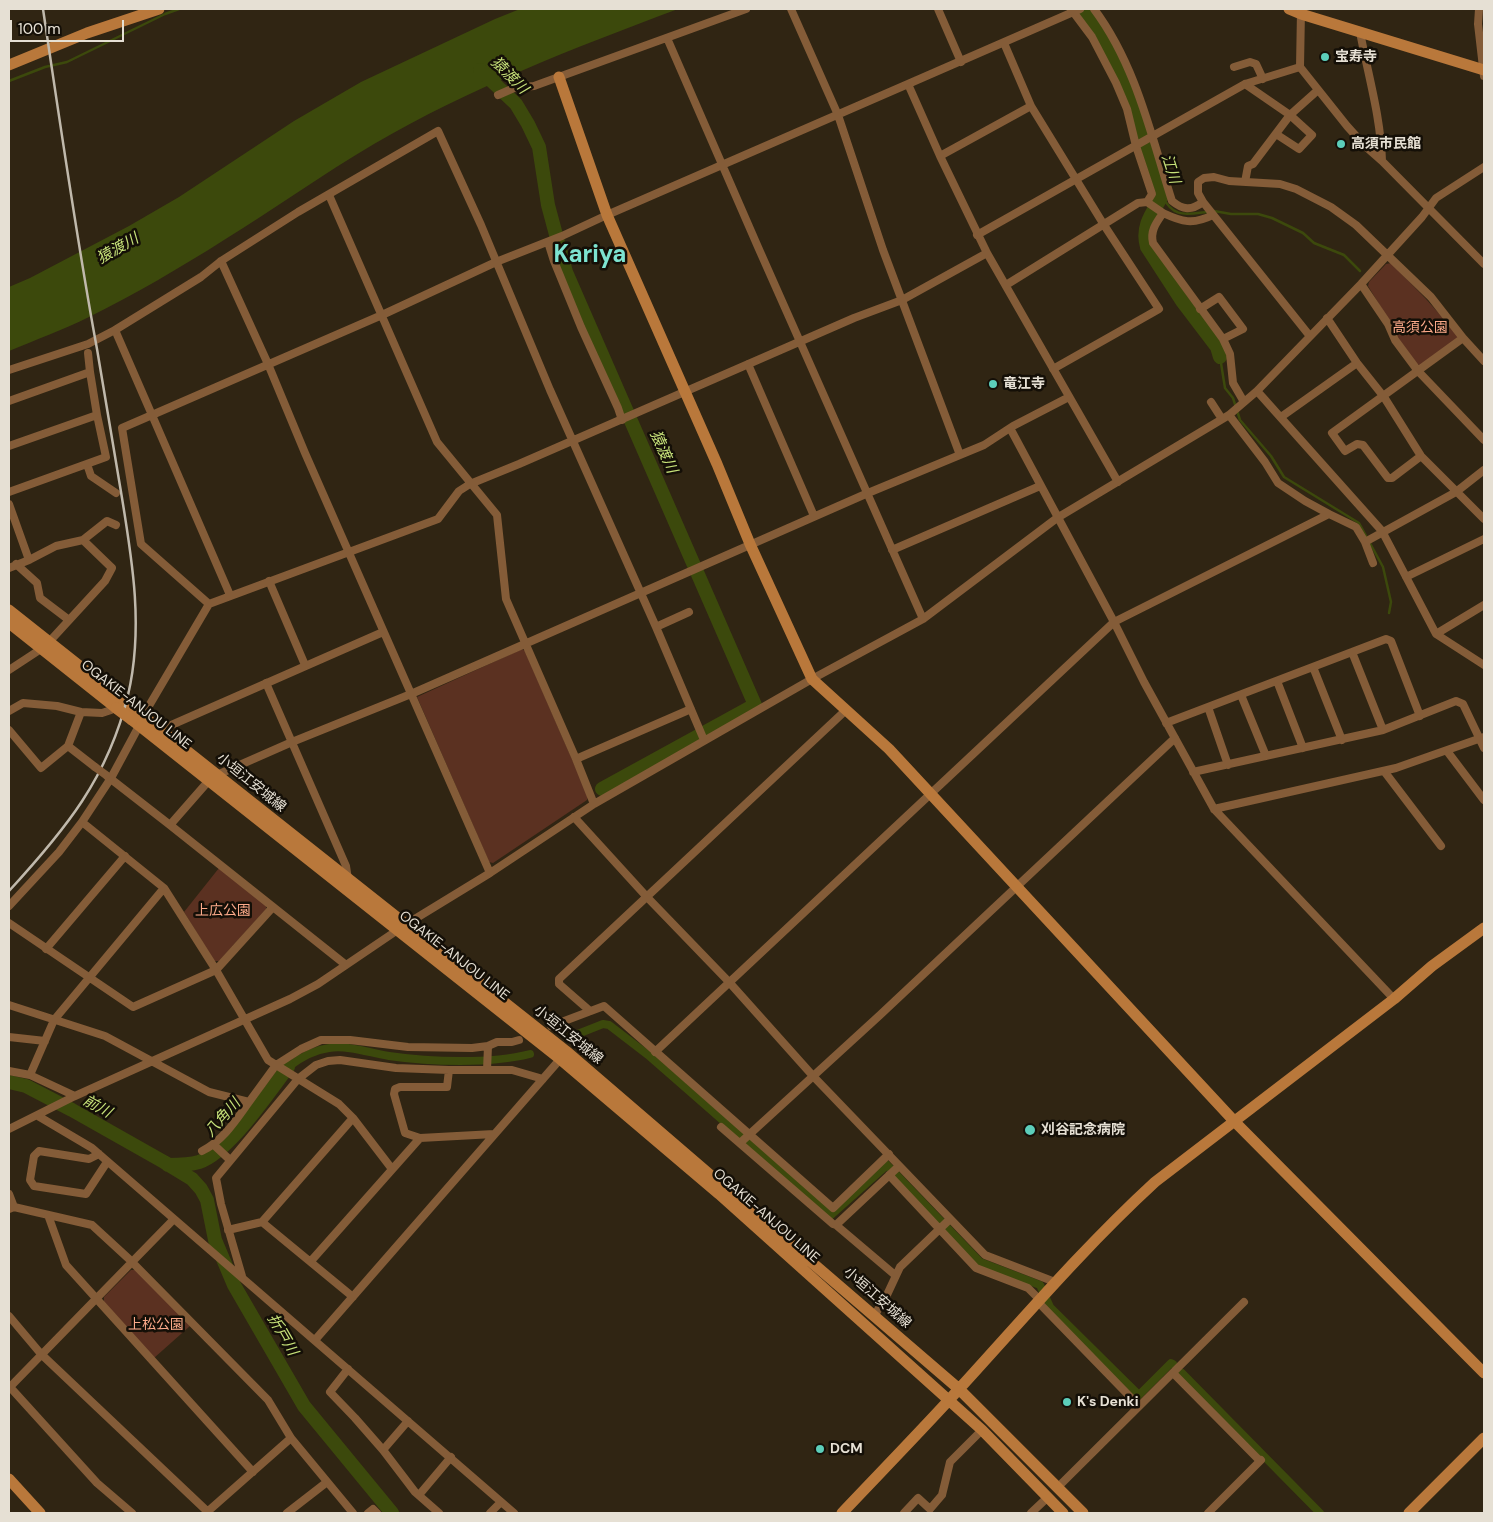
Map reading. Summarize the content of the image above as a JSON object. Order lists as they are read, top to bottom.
{
  "streets": {
    "street": ["OGAKIE-ANJOU LINE", "小垣江安城線"]
  },
  "crossings": [
    ["OGAKIE-ANJOU LINE", "小垣江安城線"]
  ],
  "districts": ["Kariya"],
  "water": [
    "猿渡川",
    "江川",
    "前川",
    "八角川",
    "折戸川"
  ],
  "parks": ["高須公園", "上広公園", "上松公園"],
  "places": [
    "宝寿寺",
    "高須市民館",
    "竜江寺",
    "刈谷記念病院",
    "K's Denki",
    "DCM"
  ],
  "scale_bar": "100 m"
}
